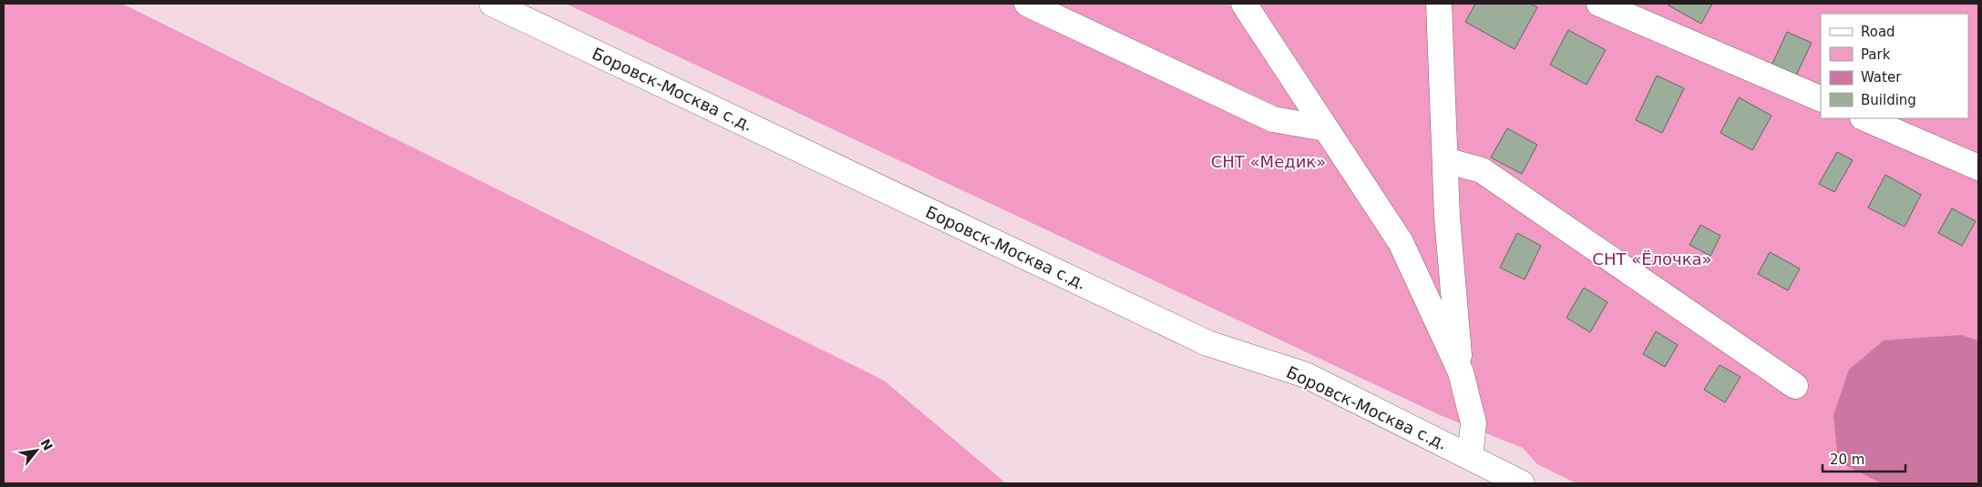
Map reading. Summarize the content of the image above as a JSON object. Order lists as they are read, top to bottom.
{
  "streets": {
    "street": ["Боровск-Москва с.д."]
  },
  "parks": ["СНТ «Медик»", "СНТ «Ёлочка»"],
  "legend": [
    "Road",
    "Park",
    "Water",
    "Building"
  ],
  "scale_bar": "20 m",
  "north": "top right"
}
